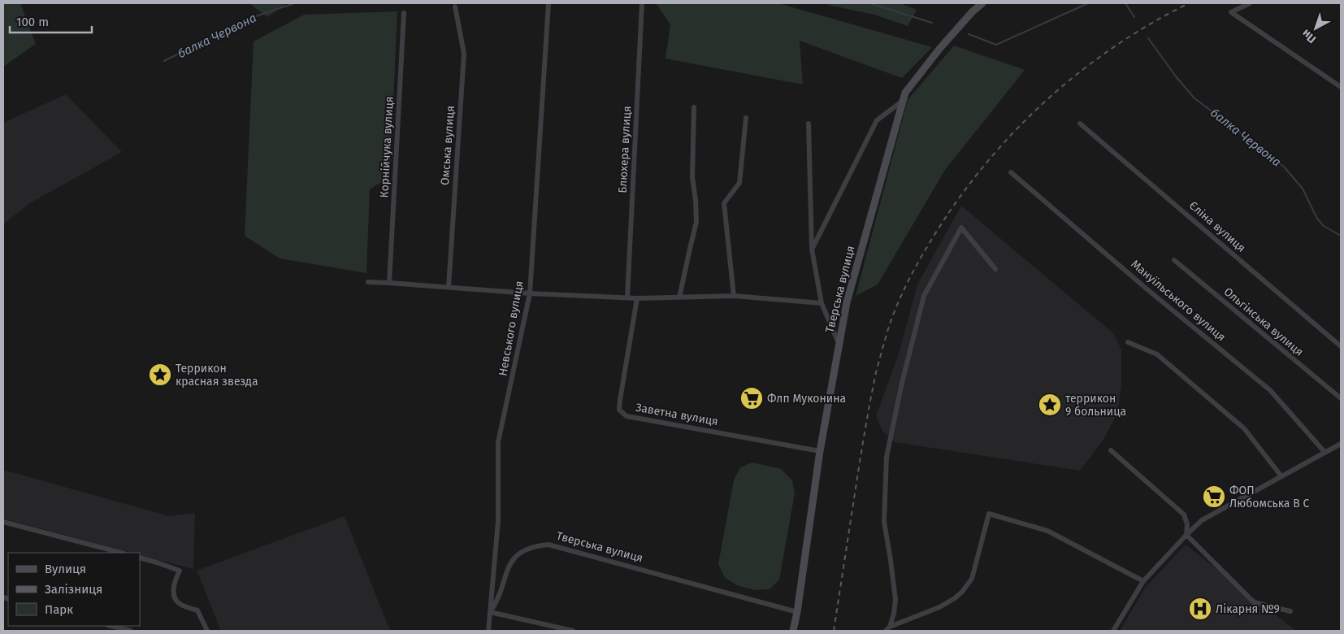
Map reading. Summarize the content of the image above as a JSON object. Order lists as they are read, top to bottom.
{
  "streets": {
    "main road": ["Тверська вулиця"],
    "street": [
      "Омська вулиця",
      "Корнійчука вулиця",
      "Блюхера вулиця",
      "Єліна вулиця",
      "Мануїльського вулиця",
      "Ольгінська вулиця",
      "Невського вулиця",
      "Заветна вулиця"
    ]
  },
  "crossings": [
    ["Тверська вулиця", "Невського вулиця"],
    ["Тверська вулиця", "Заветна вулиця"]
  ],
  "water": ["балка Червона"],
  "places": {
    "place": ["Террикон красная звезда", "террикон 9 больница"],
    "supermarket": ["Флп Муконина", "ФОП Любомська В С"],
    "hospital": ["Лікарня №9"]
  },
  "legend": ["Вулиця", "Залізниця", "Парк"],
  "scale_bar": "100 m",
  "north": "bottom left"
}
